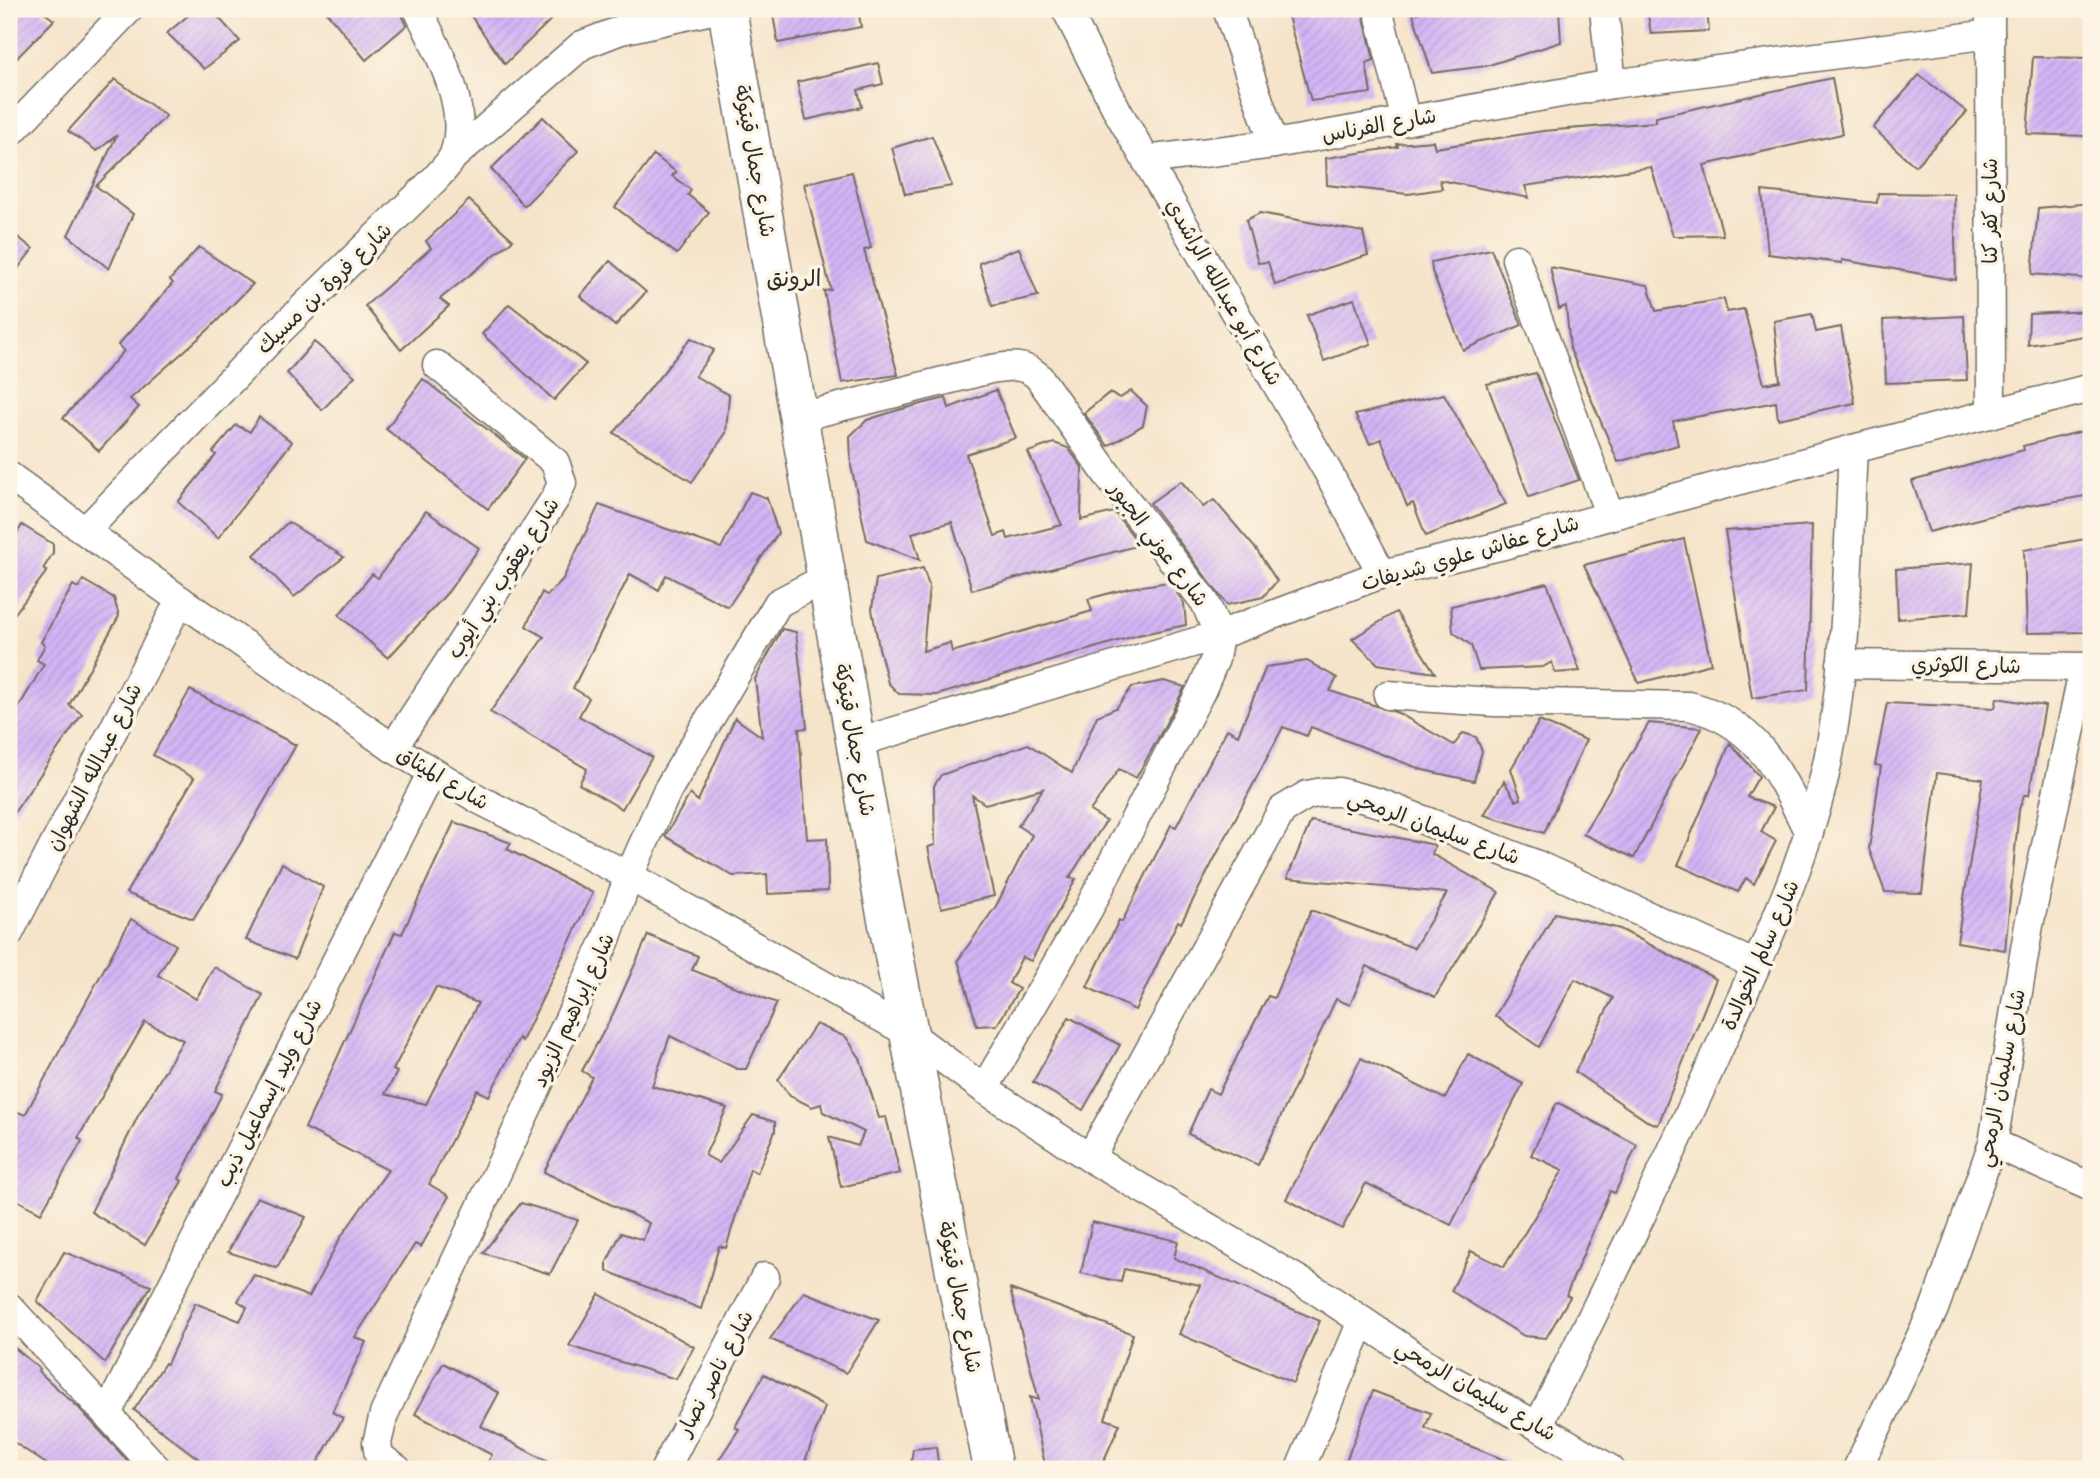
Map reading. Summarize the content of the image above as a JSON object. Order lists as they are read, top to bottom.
{
  "streets": {
    "street": [
      "شارع الفرناس",
      "شارع جمال قيتوكة",
      "شارع كفر كنا",
      "شارع فروة بن مسيك",
      "شارع أبو عبدالله الراشدي",
      "شارع عوني الجبور",
      "شارع عفاش علوي شديفات",
      "شارع يعقوب بني أيوب",
      "شارع الكوثري",
      "شارع عبدالله الشهوان",
      "شارع الميثاق",
      "شارع سليمان الرمحي",
      "شارع سالم الخوالدة",
      "شارع إبراهيم الزيود",
      "شارع وليد إسماعيل ذيب",
      "شارع ناصر نصار"
    ]
  },
  "crossings": [
    ["شارع الفرناس", "شارع كفر كنا"],
    ["شارع الفرناس", "شارع أبو عبدالله الراشدي"],
    ["شارع جمال قيتوكة", "شارع عوني الجبور"],
    ["شارع جمال قيتوكة", "شارع عفاش علوي شديفات"],
    ["شارع جمال قيتوكة", "شارع الميثاق"],
    ["شارع جمال قيتوكة", "شارع سليمان الرمحي"],
    ["شارع جمال قيتوكة", "شارع إبراهيم الزيود"],
    ["شارع كفر كنا", "شارع عفاش علوي شديفات"],
    ["شارع فروة بن مسيك", "شارع الميثاق"],
    ["شارع أبو عبدالله الراشدي", "شارع عفاش علوي شديفات"],
    ["شارع عوني الجبور", "شارع عفاش علوي شديفات"],
    ["شارع عفاش علوي شديفات", "شارع سالم الخوالدة"],
    ["شارع يعقوب بني أيوب", "شارع الميثاق"],
    ["شارع الكوثري", "شارع سليمان الرمحي"],
    ["شارع الكوثري", "شارع سالم الخوالدة"],
    ["شارع عبدالله الشهوان", "شارع الميثاق"],
    ["شارع الميثاق", "شارع سليمان الرمحي"],
    ["شارع الميثاق", "شارع إبراهيم الزيود"],
    ["شارع الميثاق", "شارع وليد إسماعيل ذيب"],
    ["شارع سليمان الرمحي", "شارع سالم الخوالدة"]
  ],
  "districts": ["الرونق"]
}
